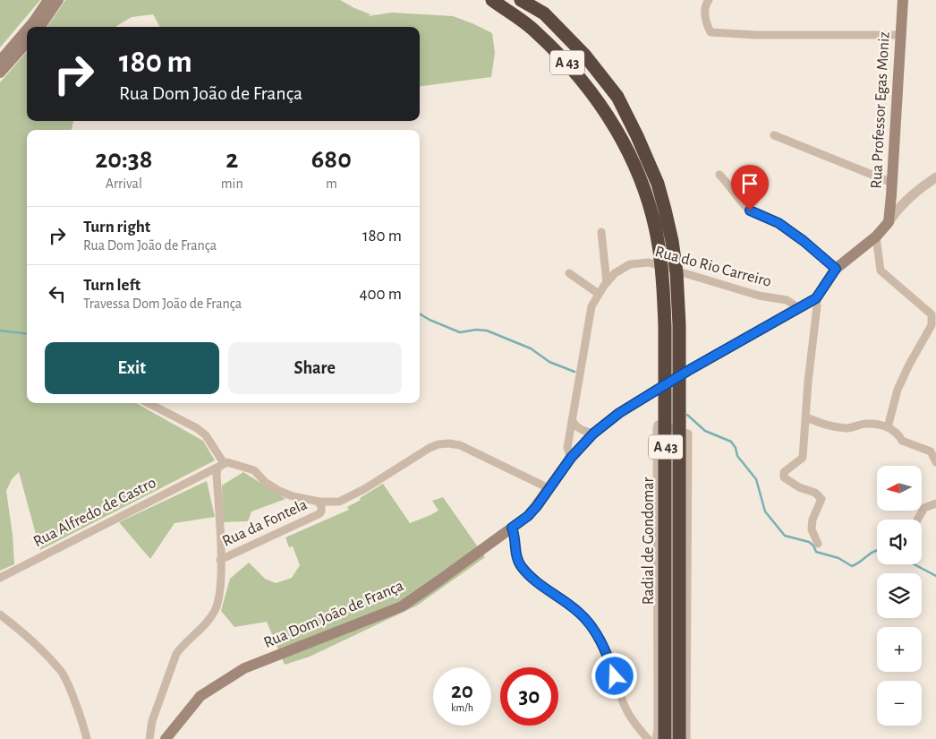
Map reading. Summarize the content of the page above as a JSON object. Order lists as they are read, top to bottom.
{
  "streets": {
    "highway": ["A 43", "Radial de Gondomar"],
    "main road": ["Rua Professor Egas Moniz", "Rua Dom João de França"],
    "street": ["Rua do Rio Carreiro", "Rua Alfredo de Castro", "Rua da Fontela"]
  },
  "crossings": [
    ["Rua Professor Egas Moniz", "Rua Dom João de França"],
    ["Rua do Rio Carreiro", "Rua Dom João de França"],
    ["Rua Alfredo de Castro", "Rua da Fontela"],
    ["Rua da Fontela", "Rua Dom João de França"]
  ],
  "north": "left",
  "page": {
    "turn": ["180 m", "Rua Dom João de França"],
    "eta": [
      "20:38",
      "Arrival",
      "2",
      "min",
      "680",
      "m"
    ],
    "list": [
      {
        "name": "Turn right",
        "note": "Rua Dom João de França",
        "value": "180 m"
      },
      {
        "name": "Turn left",
        "note": "Travessa Dom João de França",
        "value": "400 m"
      }
    ],
    "buttons": ["Exit", "Share"],
    "map_buttons": ["+", "−"],
    "speed": "20 km/h",
    "limit": "30"
  }
}
